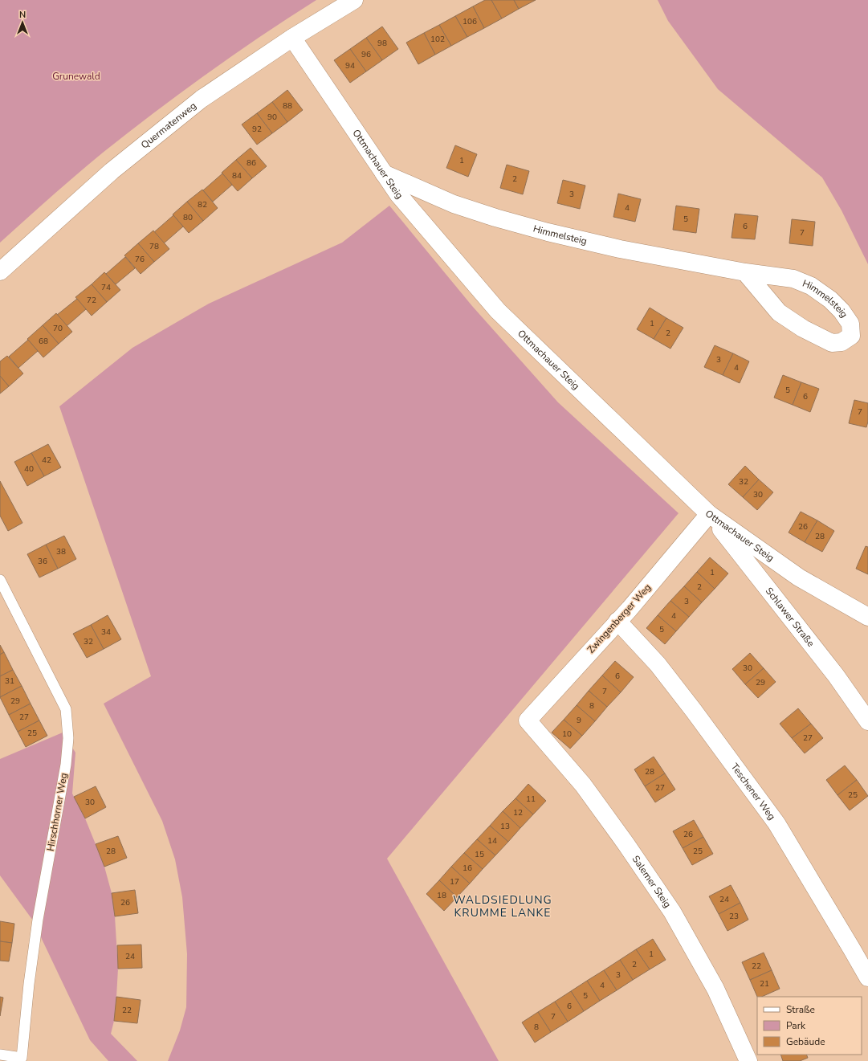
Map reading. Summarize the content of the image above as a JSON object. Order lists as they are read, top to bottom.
{
  "streets": {
    "street": [
      "Quermatenweg",
      "Ottmachauer Steig",
      "Himmelsteig",
      "Schlawer Straße",
      "Zwingenberger Weg",
      "Teschener Weg",
      "Salemer Steig"
    ],
    "lane": ["Hirschhorner Weg"]
  },
  "crossings": [
    ["Quermatenweg", "Ottmachauer Steig"],
    ["Ottmachauer Steig", "Himmelsteig"],
    ["Ottmachauer Steig", "Schlawer Straße"],
    ["Ottmachauer Steig", "Zwingenberger Weg"],
    ["Schlawer Straße", "Zwingenberger Weg"],
    ["Zwingenberger Weg", "Teschener Weg"],
    ["Zwingenberger Weg", "Salemer Steig"]
  ],
  "districts": ["WALDSIEDLUNG KRUMME LANKE"],
  "parks": ["Grunewald"],
  "house_numbers": [
    "106",
    "102",
    "98",
    "96",
    "94",
    "88",
    "90",
    "92",
    "1",
    "86",
    "84",
    "2",
    "3",
    "82",
    "4",
    "80",
    "5",
    "6",
    "7",
    "78",
    "76",
    "74",
    "72",
    "1",
    "70",
    "2",
    "68",
    "3",
    "4",
    "5",
    "6",
    "7",
    "42",
    "40",
    "32",
    "30",
    "26",
    "28",
    "38",
    "36",
    "1",
    "2",
    "3",
    "4",
    "5",
    "34",
    "32",
    "30",
    "6",
    "31",
    "29",
    "7",
    "29",
    "8",
    "27",
    "9",
    "25",
    "10",
    "27",
    "28",
    "27",
    "25",
    "11",
    "30",
    "12",
    "13",
    "26",
    "14",
    "28",
    "25",
    "15",
    "16",
    "17",
    "18",
    "24",
    "26",
    "23",
    "1",
    "24",
    "2",
    "22",
    "3",
    "21",
    "4",
    "5",
    "6",
    "22",
    "7",
    "8"
  ],
  "legend": ["Straße", "Park", "Gebäude"],
  "north": "top"
}
